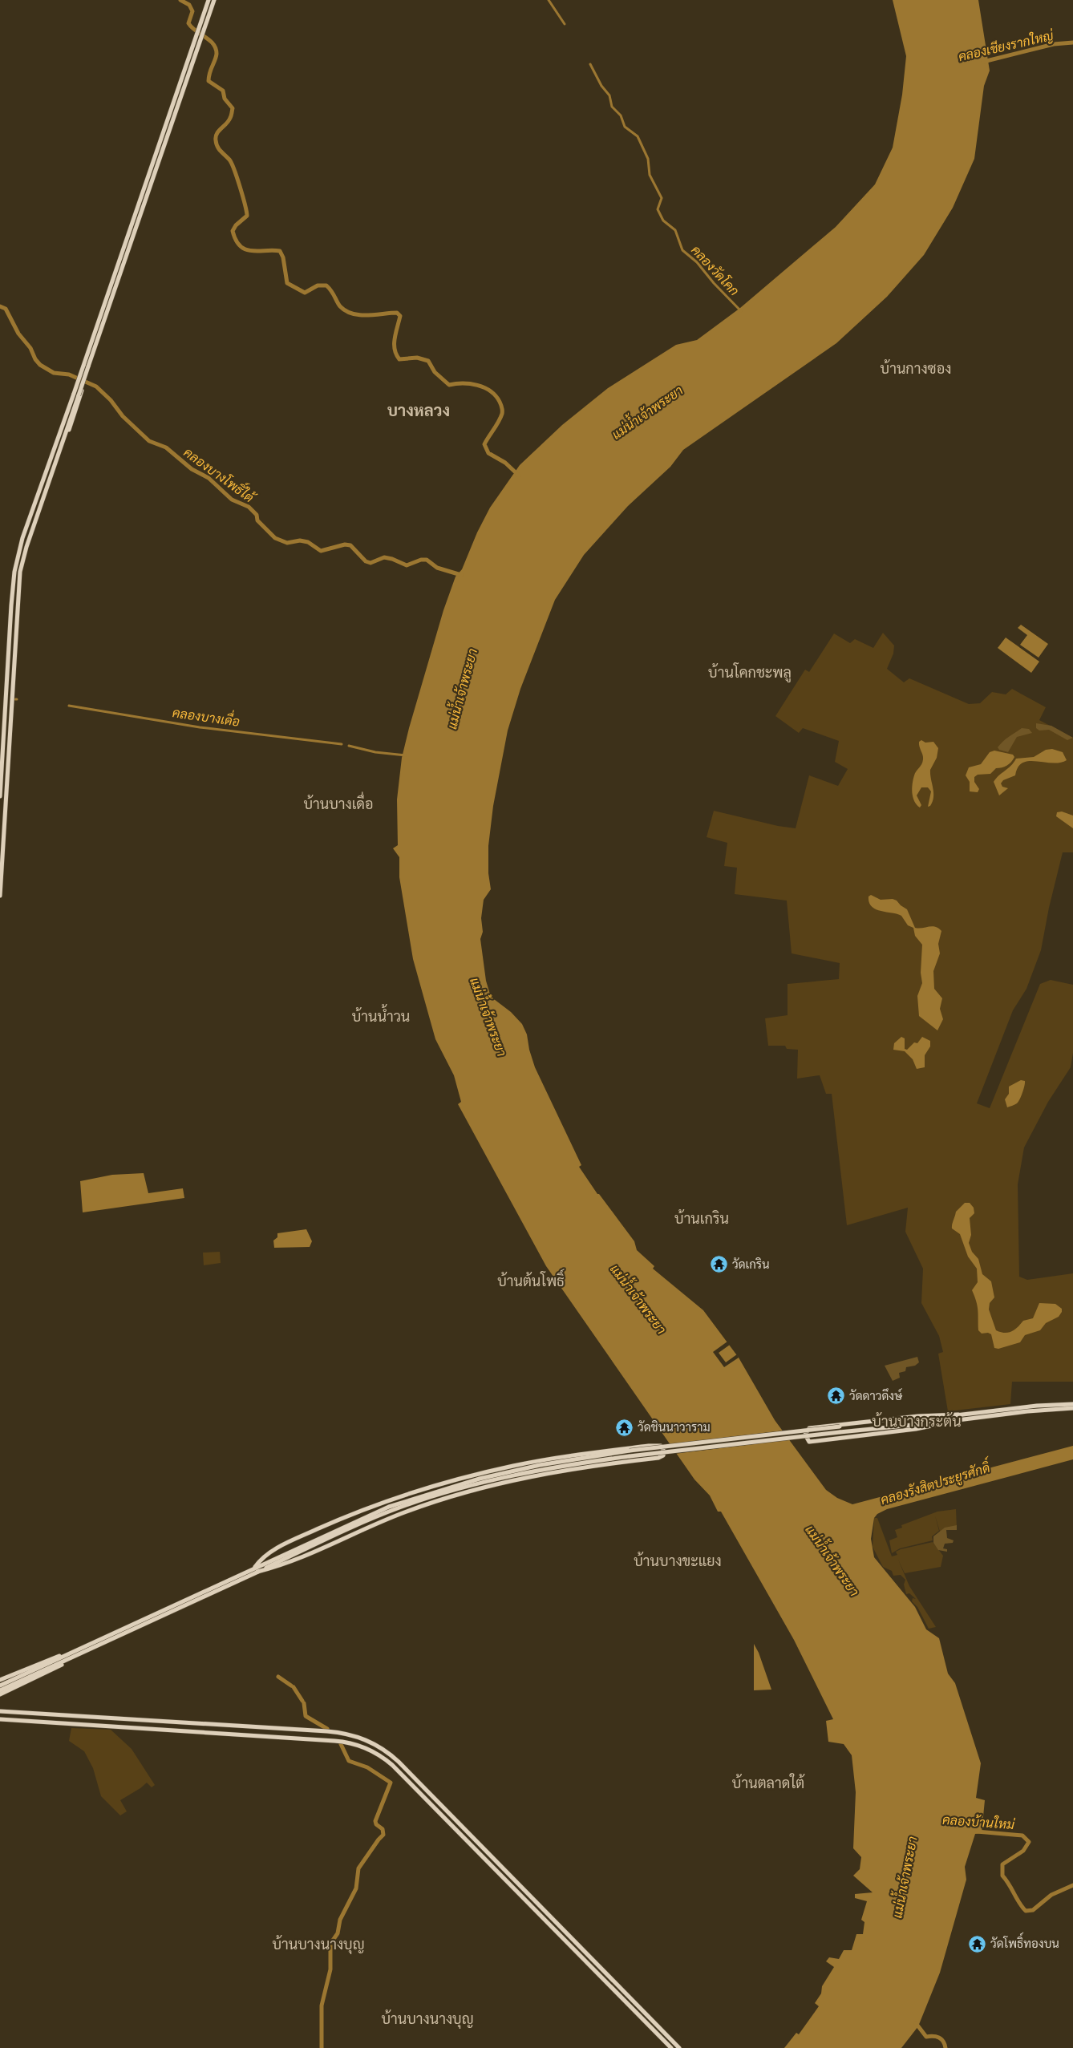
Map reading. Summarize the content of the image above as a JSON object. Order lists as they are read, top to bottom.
{
  "districts": [
    "บ้านกางซอง",
    "บางหลวง",
    "บ้านโคกชะพลู",
    "บ้านบางเดื่อ",
    "บ้านน้ำวน",
    "บ้านเกริน",
    "บ้านต้นโพธิ์",
    "บ้านบางกระต้น",
    "บ้านบางขะแยง",
    "บ้านตลาดใต้",
    "บ้านบางนางบุญ",
    "บ้านบางนางบุญ"
  ],
  "water": [
    "คลองเชียงรากใหญ่",
    "คลองวัดโคก",
    "แม่น้ำเจ้าพระยา",
    "คลองบางโพธิ์ใต้",
    "คลองบางเดื่อ",
    "คลองรังสิตประยูรศักดิ์",
    "คลองบ้านใหม่"
  ],
  "places": {
    "temple": [
      "วัดเกริน",
      "วัดดาวดึงษ์",
      "วัดชินนาวาราม",
      "วัดโพธิ์ทองบน"
    ]
  }
}
